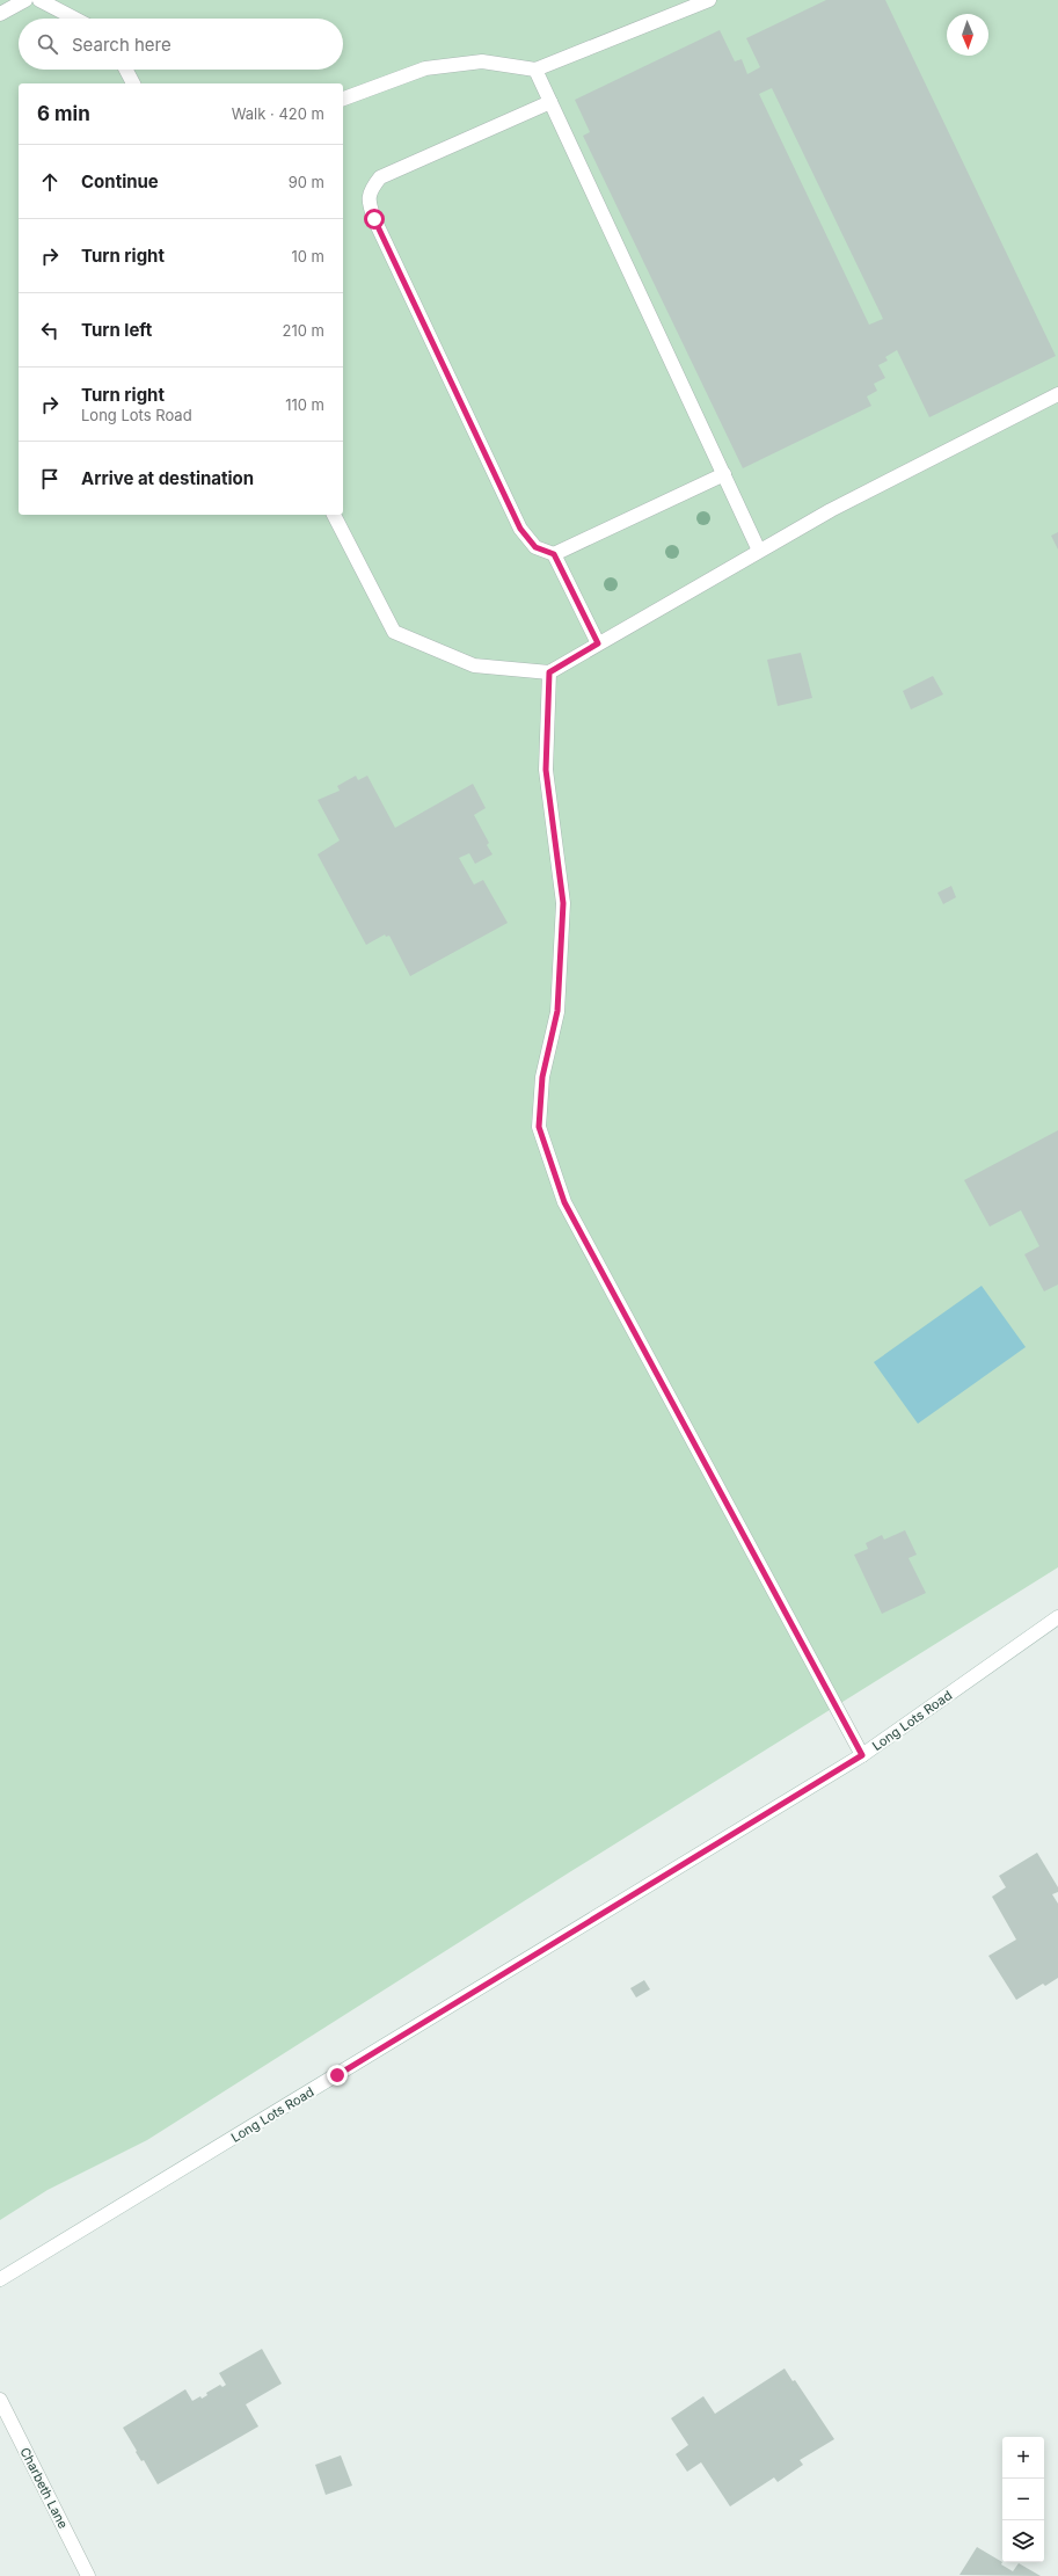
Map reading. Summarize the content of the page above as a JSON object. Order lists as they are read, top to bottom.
{
  "streets": {
    "main road": ["Long Lots Road", "Charbeth Lane"]
  },
  "north": "bottom",
  "page": {
    "search": "Search here",
    "heading": ["6 min", "Walk · 420 m"],
    "list": [
      ["Continue", "90 m"],
      ["Turn right", "10 m"],
      ["Turn left", "210 m"],
      ["Turn right", "Long Lots Road", "110 m"],
      "Arrive at destination"
    ],
    "map_buttons": ["+", "−"]
  }
}
